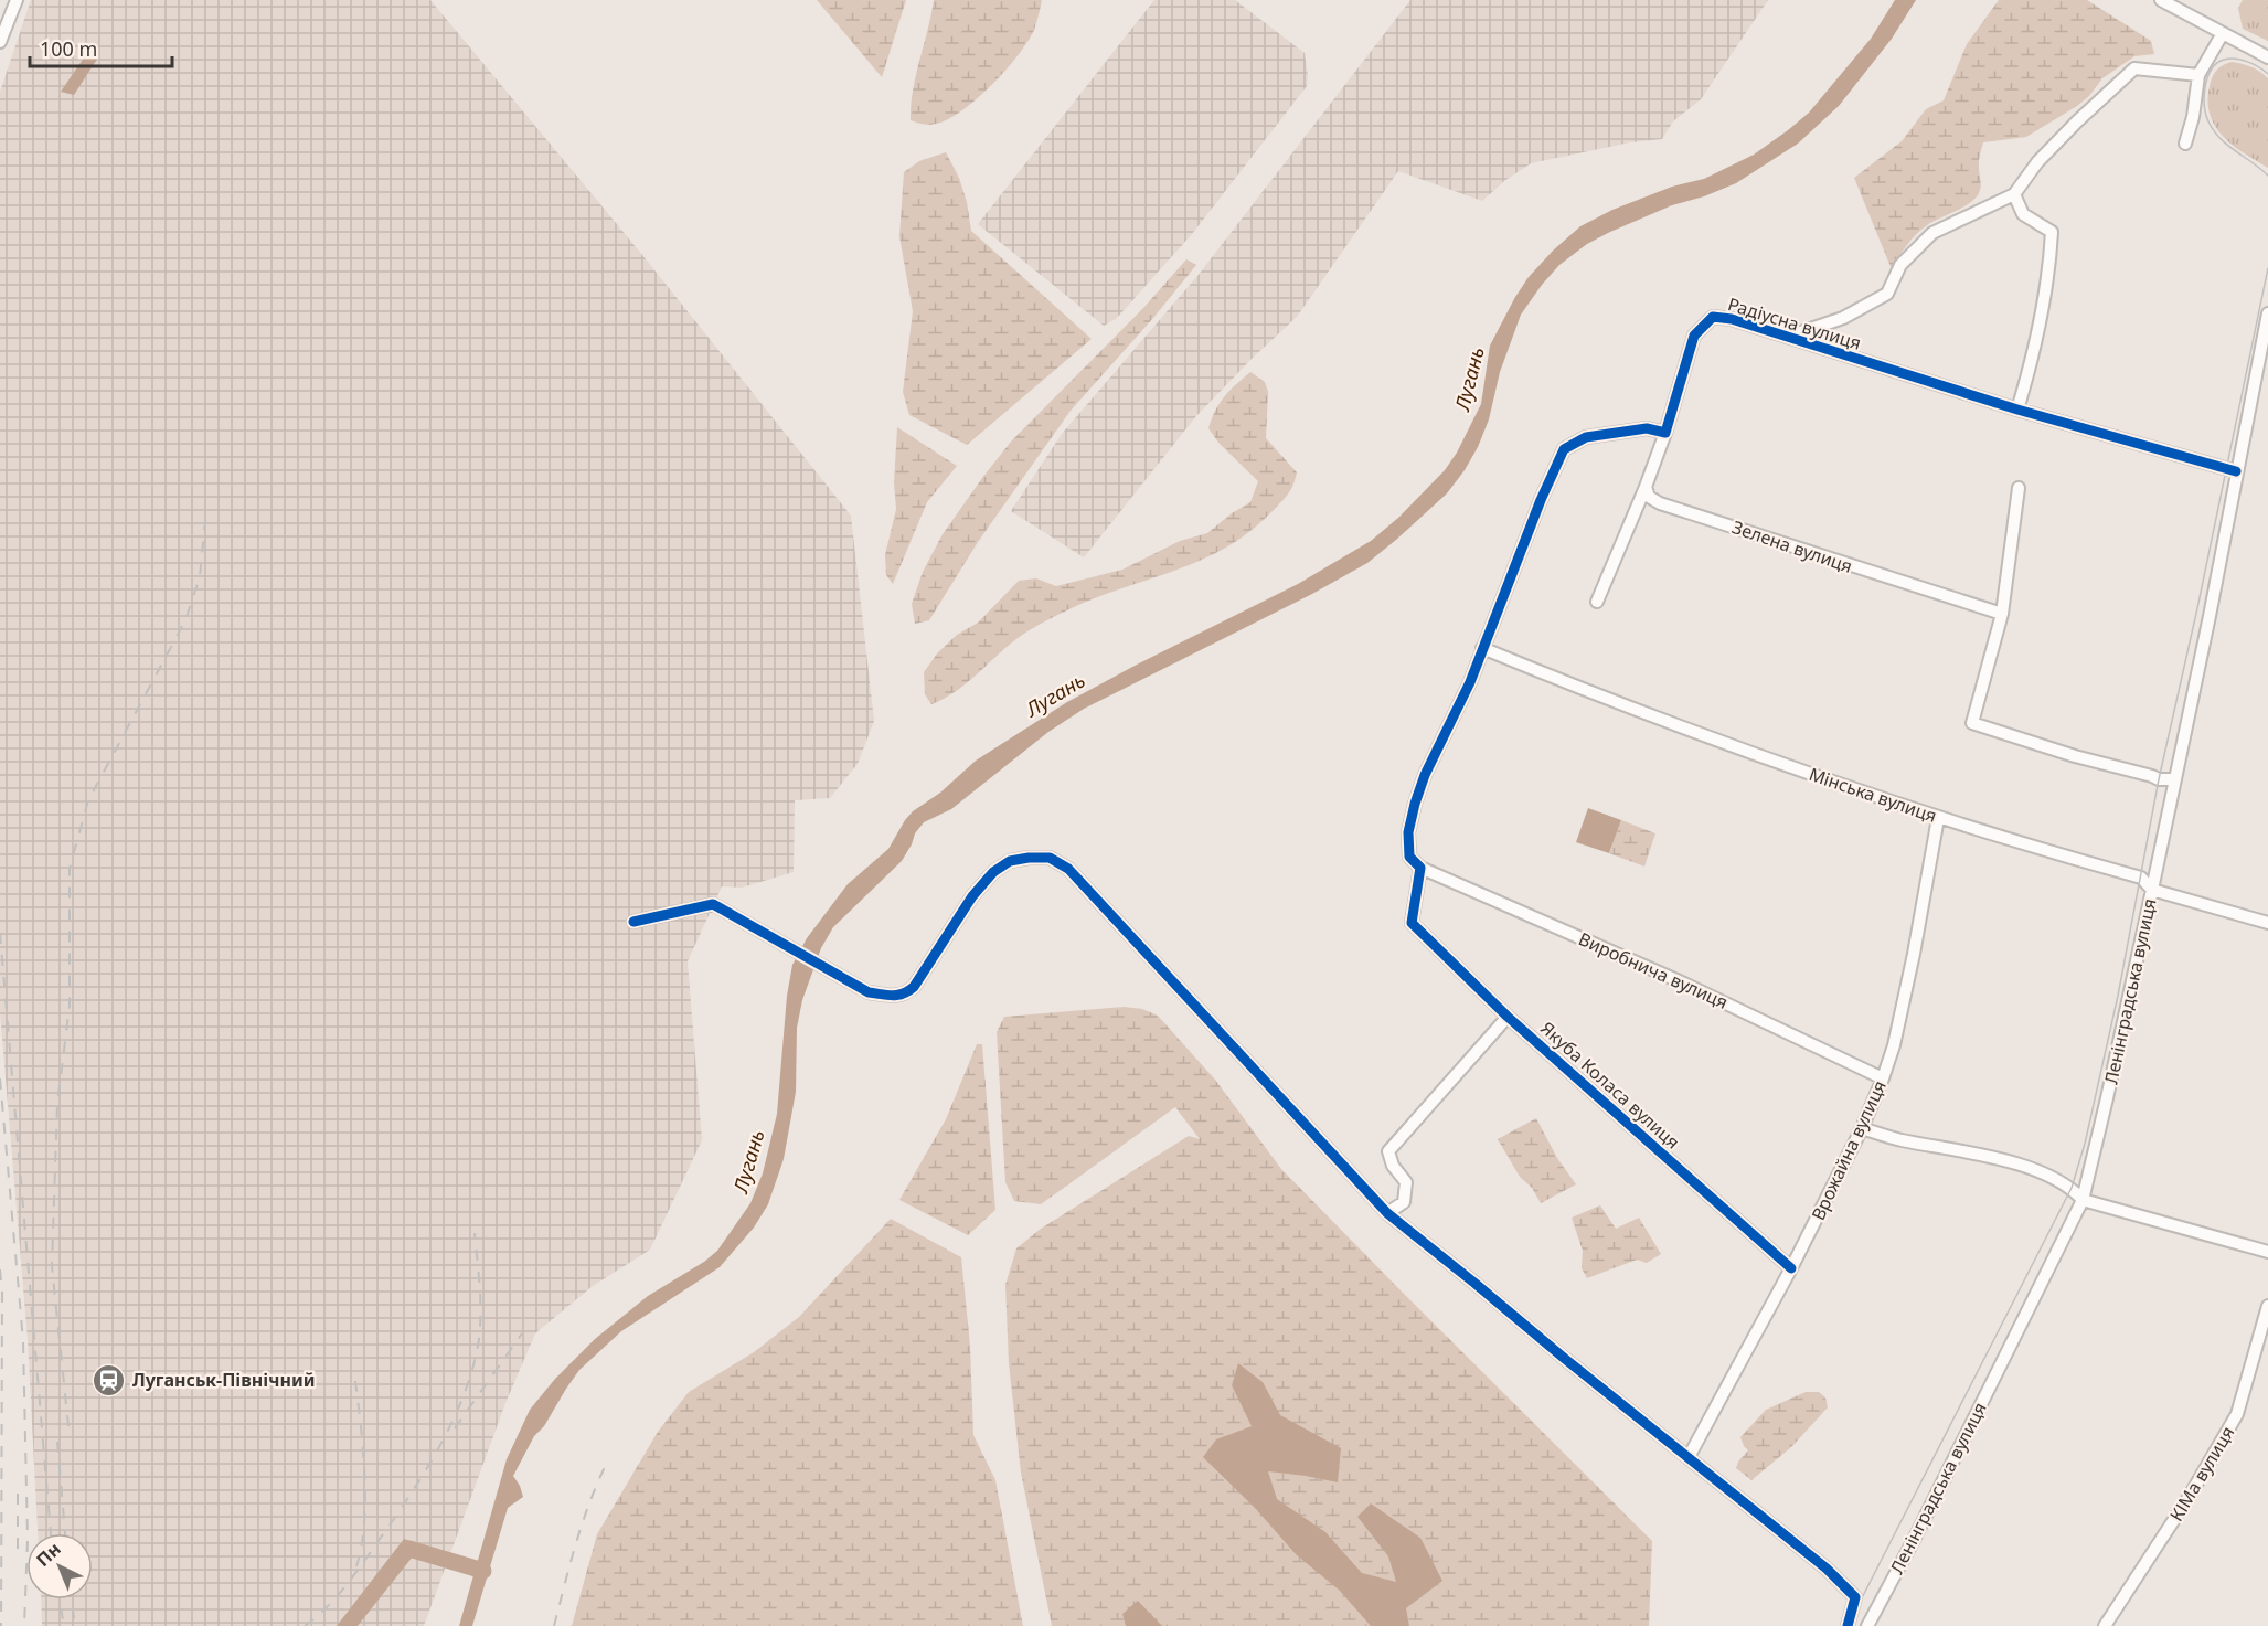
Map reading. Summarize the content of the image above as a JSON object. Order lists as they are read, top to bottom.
{
  "streets": {
    "street": [
      "Радіусна вулиця",
      "Зелена вулиця",
      "Мінська вулиця",
      "Виробнича вулиця",
      "Ленінградська вулиця",
      "Якуба Коласа вулиця",
      "Врожайна вулиця",
      "КІМа вулиця"
    ]
  },
  "crossings": [
    ["Радіусна вулиця", "Ленінградська вулиця"],
    ["Мінська вулиця", "Ленінградська вулиця"],
    ["Мінська вулиця", "Врожайна вулиця"],
    ["Виробнича вулиця", "Якуба Коласа вулиця"],
    ["Виробнича вулиця", "Врожайна вулиця"],
    ["Якуба Коласа вулиця", "Врожайна вулиця"]
  ],
  "water": ["Лугань"],
  "places": {
    "station": ["Луганськ-Північний"]
  },
  "scale_bar": "100 m",
  "north": "top left"
}
